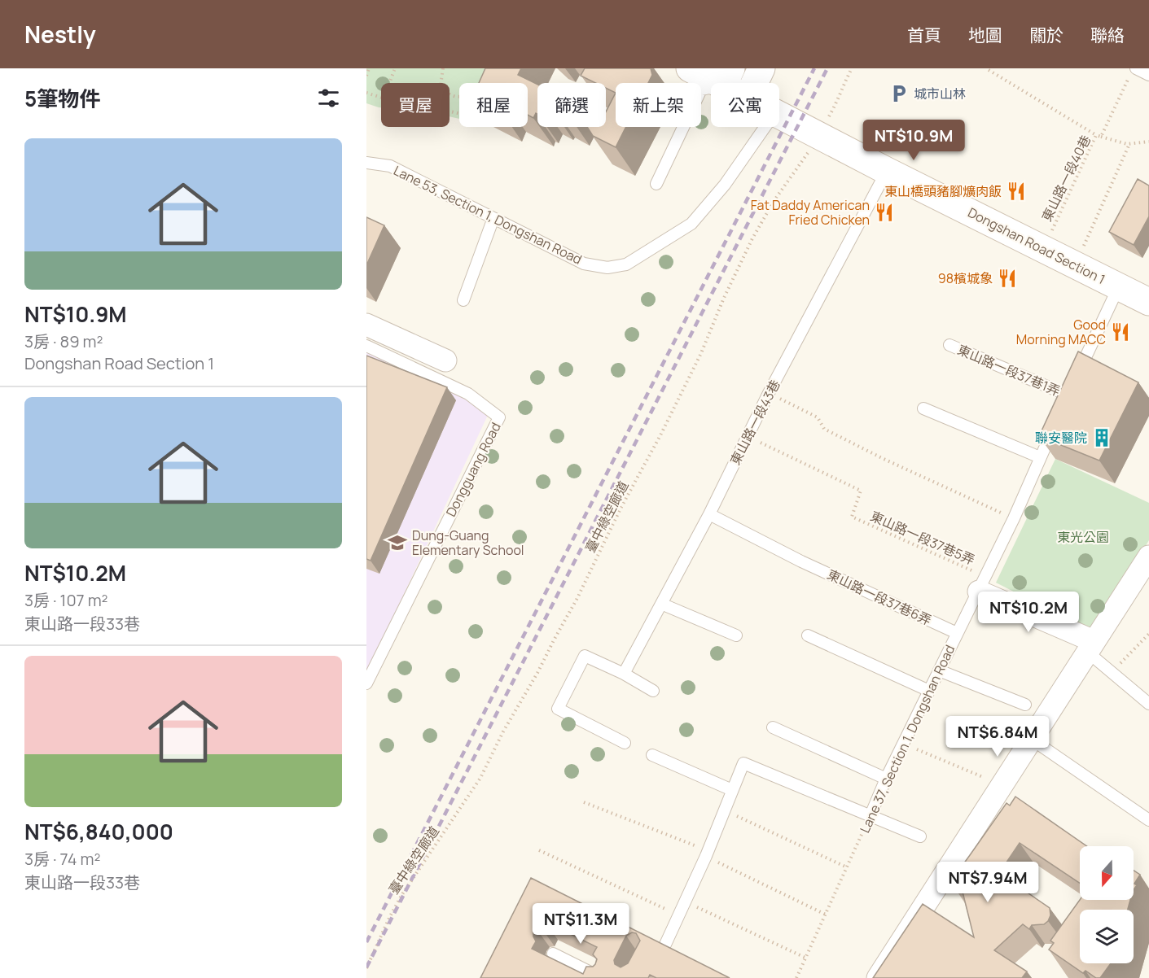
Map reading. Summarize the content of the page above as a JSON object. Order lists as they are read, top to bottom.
{
  "streets": {
    "main road": ["Dongshan Road Section 1"],
    "lane": [
      "Lane 53, Section 1, Dongshan Road",
      "東山路一段37巷1弄",
      "東山路一段43巷",
      "Dongguang Road",
      "東山路一段37巷6弄",
      "Lane 37, Section 1, Dongshan Road"
    ],
    "path": ["東山路一段40巷", "臺中綠空廊道", "東山路一段37巷5弄"]
  },
  "crossings": [
    ["東山路一段40巷", "Dongshan Road Section 1"],
    ["Dongshan Road Section 1", "東山路一段37巷1弄"],
    ["Dongshan Road Section 1", "東山路一段43巷"],
    ["Dongshan Road Section 1", "臺中綠空廊道"],
    ["東山路一段43巷", "東山路一段37巷5弄"],
    ["東山路一段43巷", "東山路一段37巷6弄"],
    ["東山路一段37巷5弄", "Lane 37, Section 1, Dongshan Road"],
    ["東山路一段37巷6弄", "Lane 37, Section 1, Dongshan Road"]
  ],
  "parks": ["東光公園"],
  "places": {
    "parking": ["城市山林"],
    "restaurant": [
      "東山橋頭豬腳爌肉飯",
      "Fat Daddy American Fried Chicken",
      "98檳城象",
      "Good Morning MACC"
    ],
    "building": ["聯安醫院"],
    "school or university": ["Dung-Guang Elementary School"]
  },
  "north": "bottom",
  "page": {
    "header": "Nestly",
    "nav": [
      "首頁",
      "地圖",
      "關於",
      "聯絡"
    ],
    "heading": "5筆物件",
    "chip": [
      "買屋",
      "租屋",
      "篩選",
      "新上架",
      "公寓"
    ],
    "price": [
      "NT$10.9M",
      "NT$10.2M",
      "NT$6.84M",
      "NT$7.94M",
      "NT$11.3M"
    ],
    "list": [
      {
        "name": "NT$10.9M",
        "note": "3房 · 89 m² · Dongshan Road Section 1"
      },
      {
        "name": "NT$10.2M",
        "note": "3房 · 107 m² · 東山路一段33巷"
      },
      {
        "name": "NT$6,840,000",
        "note": "3房 · 74 m² · 東山路一段33巷"
      }
    ]
  }
}
